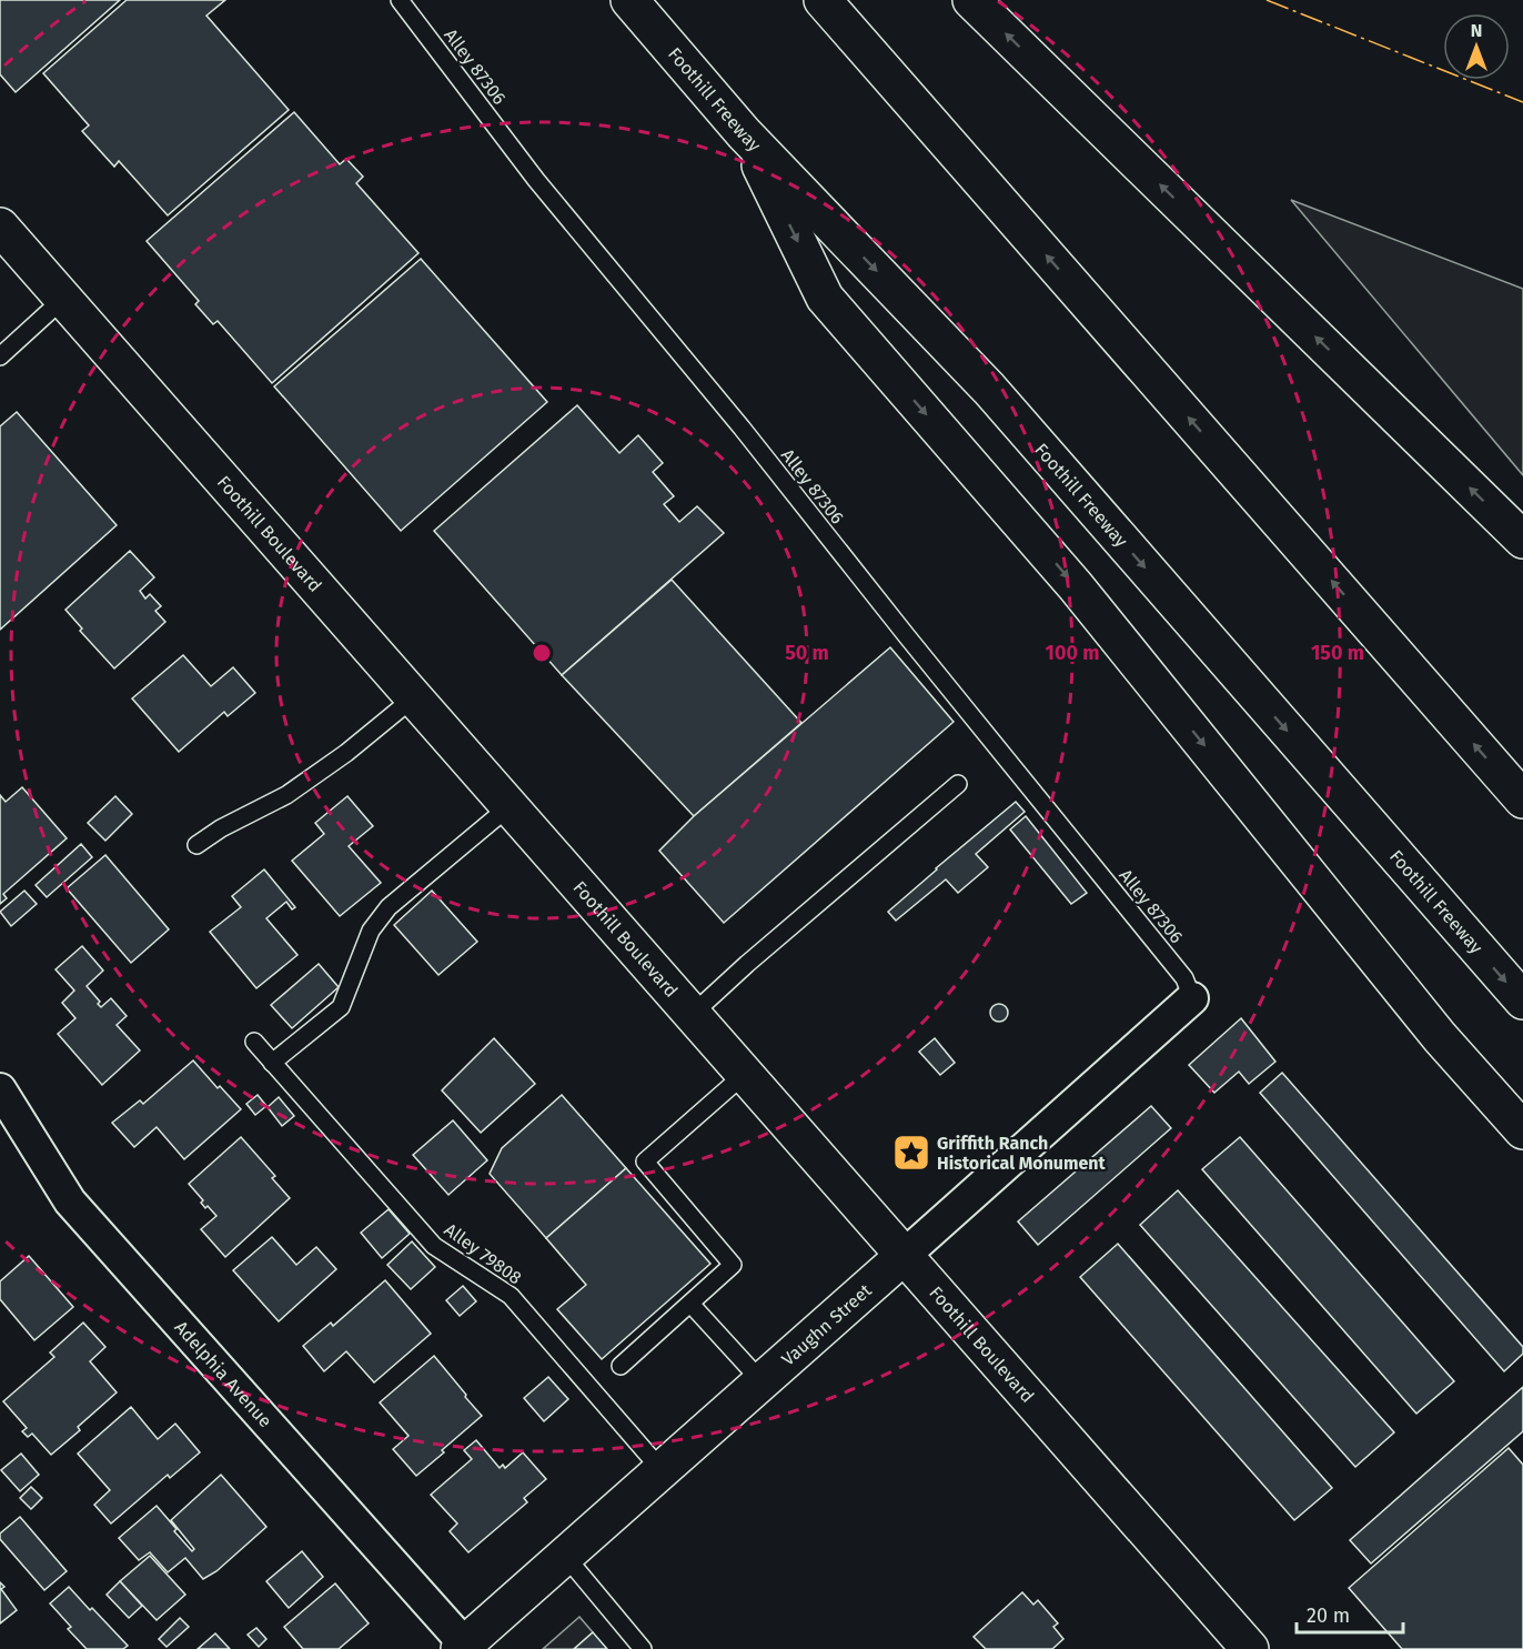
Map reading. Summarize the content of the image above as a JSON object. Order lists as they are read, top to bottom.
{
  "streets": {
    "main road": ["Foothill Freeway", "Foothill Boulevard", "Vaughn Street"],
    "street": ["Adelphia Avenue"],
    "lane": ["Alley 87306", "Alley 79808"]
  },
  "crossings": [
    ["Alley 87306", "Vaughn Street"],
    ["Foothill Boulevard", "Vaughn Street"],
    ["Alley 79808", "Vaughn Street"],
    ["Vaughn Street", "Adelphia Avenue"]
  ],
  "places": {
    "place": ["Griffith Ranch Historical Monument"]
  },
  "scale_bar": "20 m",
  "north": "top",
  "rings": ["50 m", "100 m", "150 m"]
}
